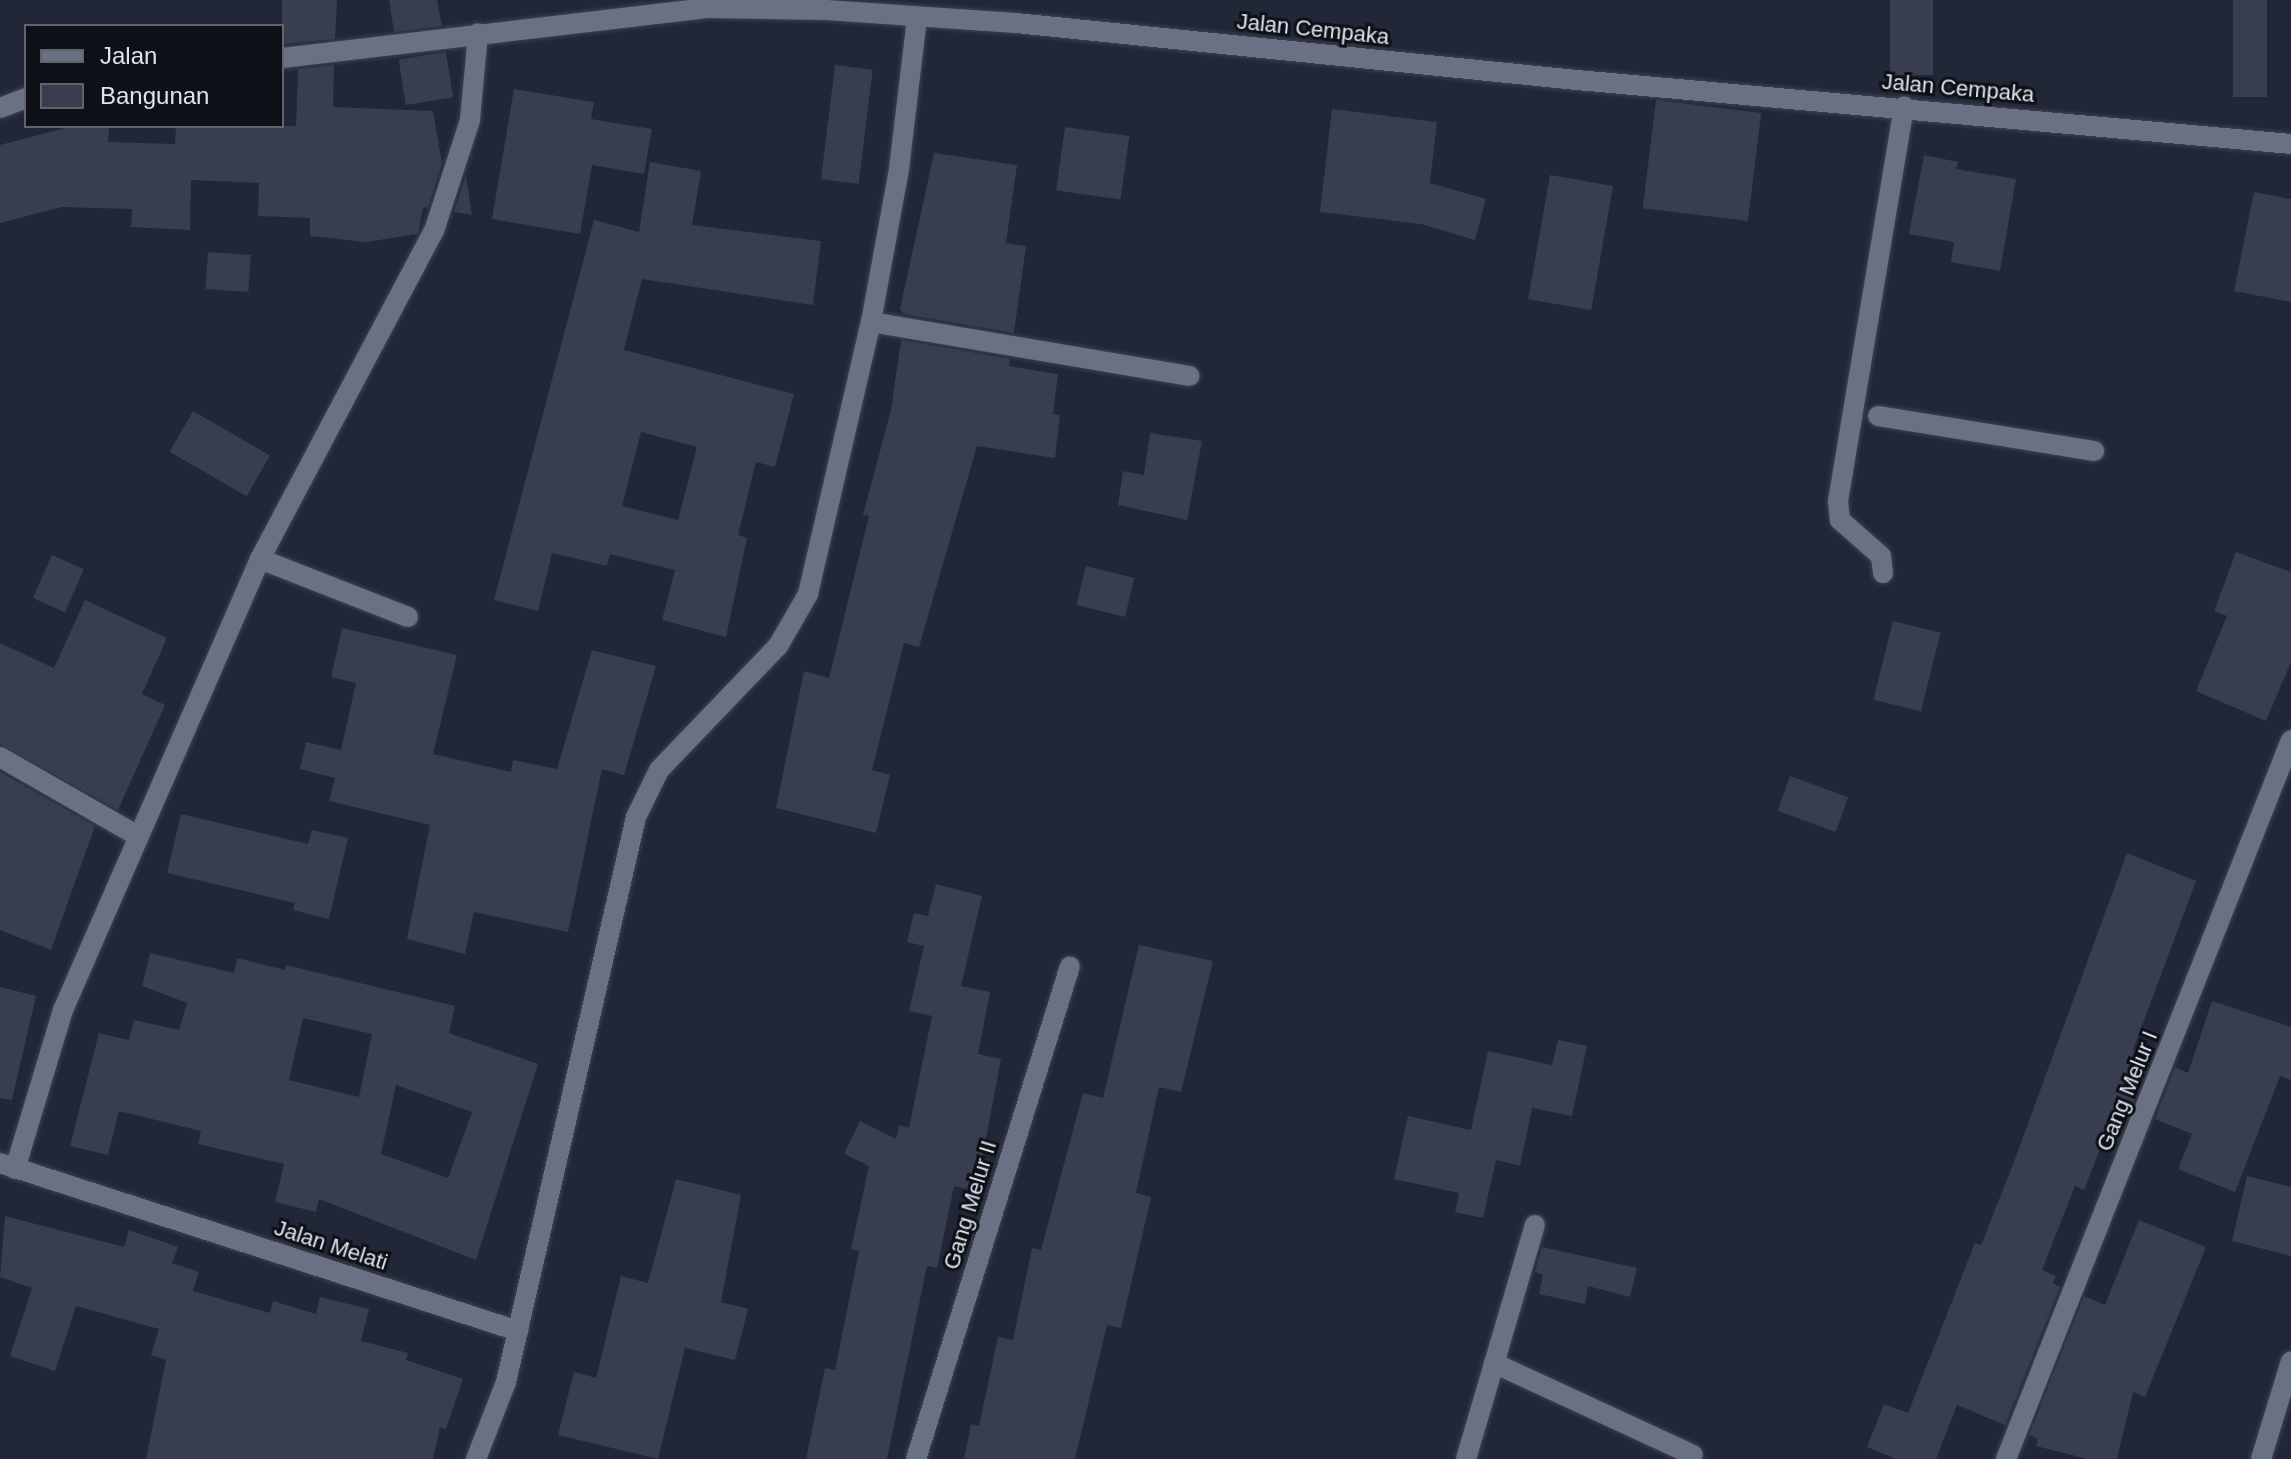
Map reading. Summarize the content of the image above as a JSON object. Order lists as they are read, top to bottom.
{
  "streets": {
    "street": [
      "Jalan Cempaka",
      "Gang Melur I",
      "Gang Melur II",
      "Jalan Melati"
    ]
  },
  "legend": ["Jalan", "Bangunan"]
}
